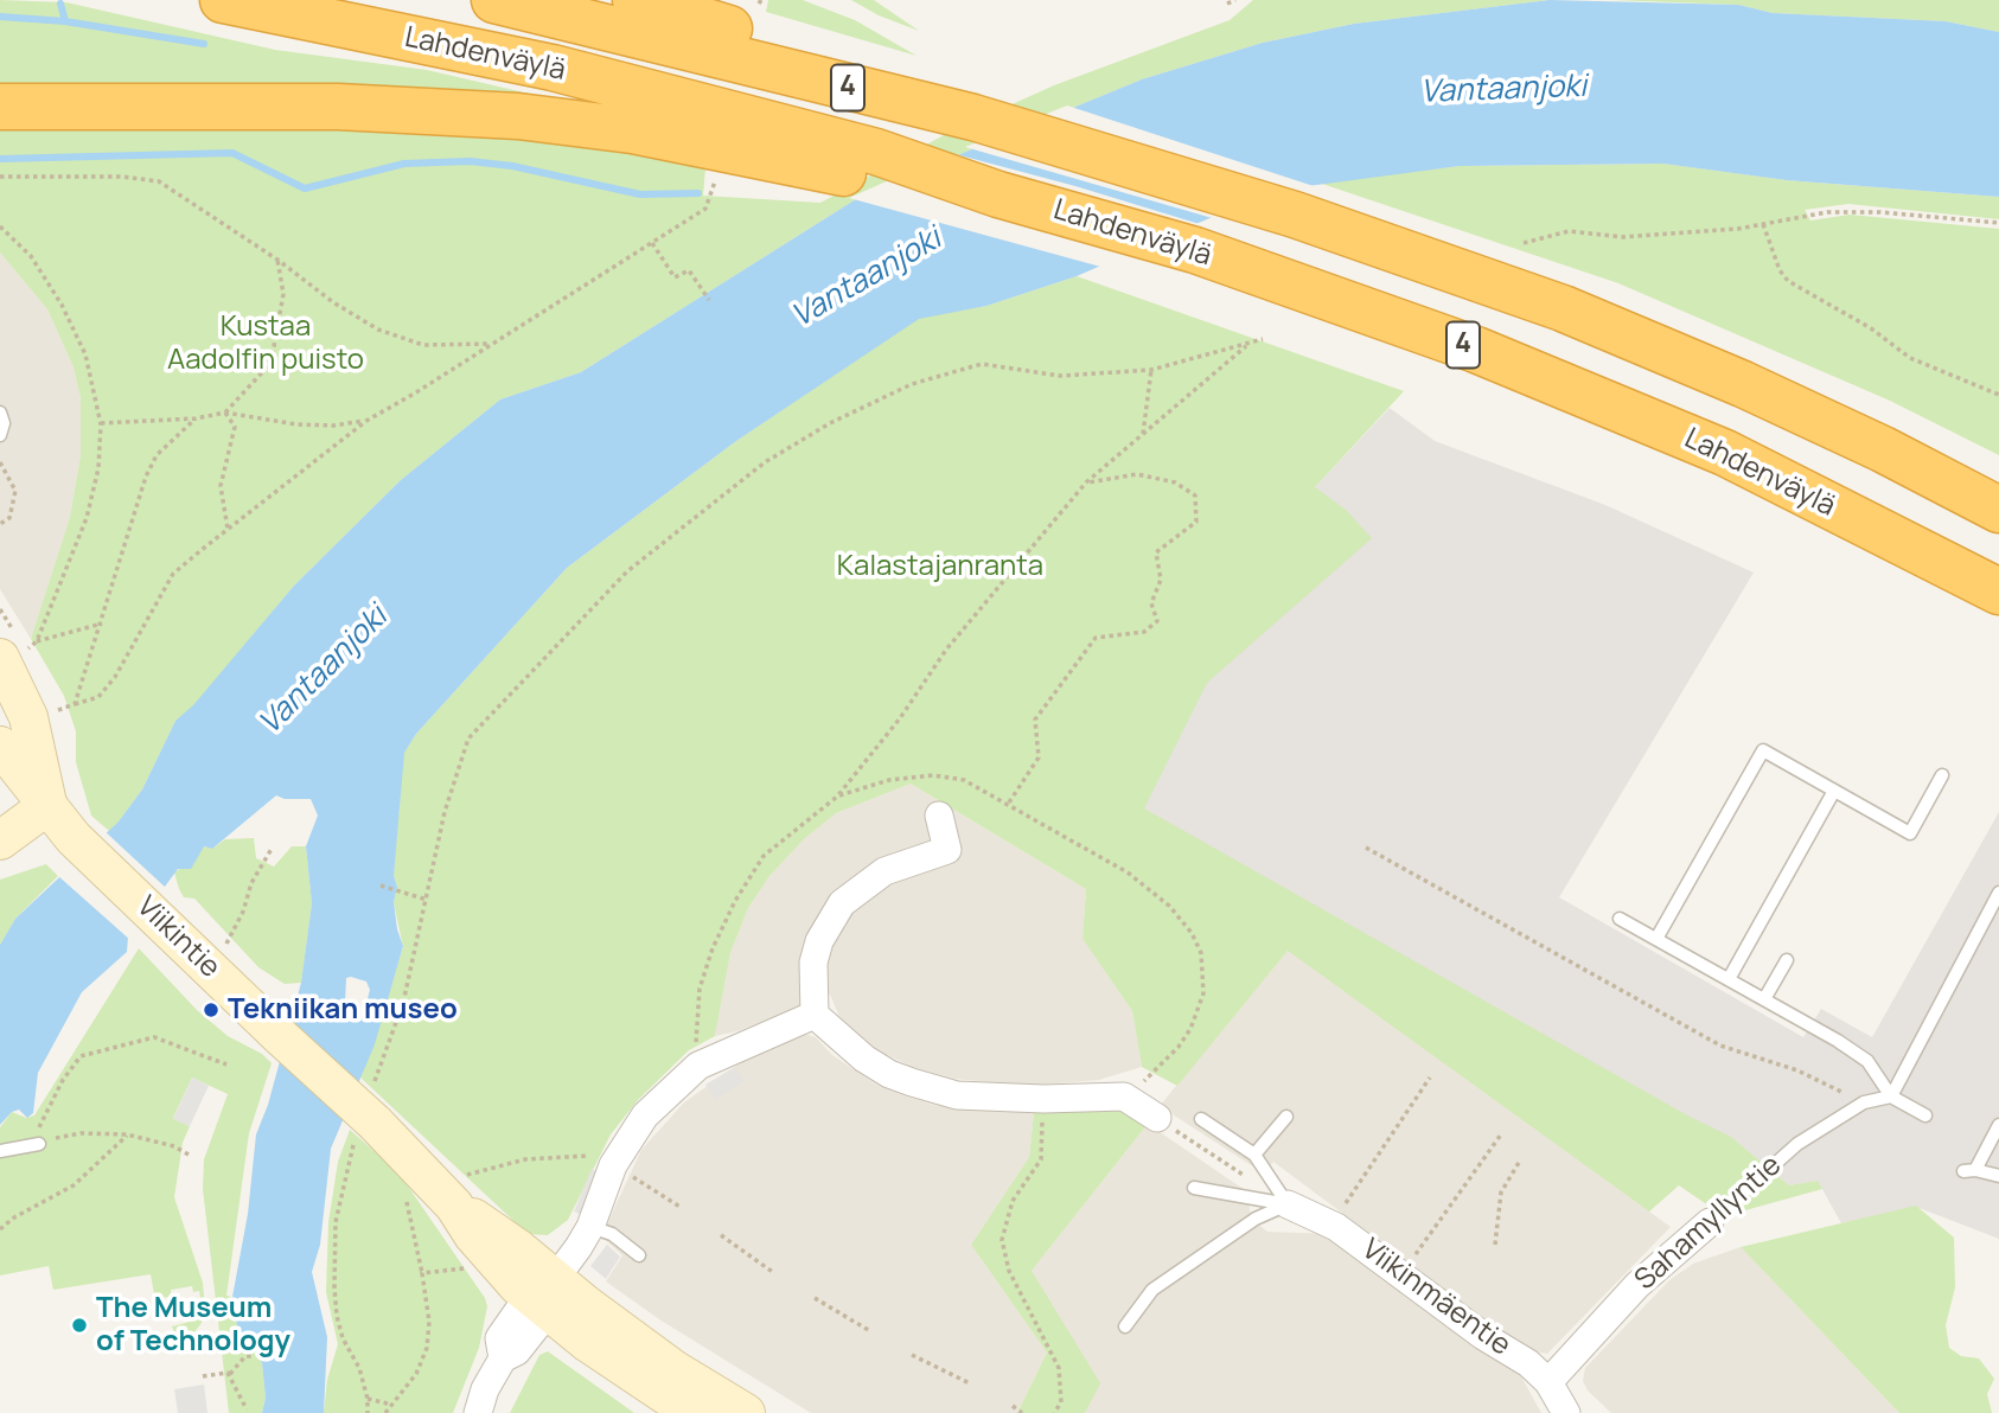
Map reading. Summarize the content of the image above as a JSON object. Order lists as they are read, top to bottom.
{
  "streets": {
    "highway": ["Lahdenväylä", "4"],
    "main road": ["Viikintie"],
    "street": ["Sahamyllyntie", "Viikinmäentie"]
  },
  "crossings": [
    ["Sahamyllyntie", "Viikinmäentie"]
  ],
  "water": ["Vantaanjoki"],
  "parks": ["Kustaa Aadolfin puisto", "Kalastajanranta"],
  "places": ["Tekniikan museo", "The Museum of Technology"]
}
